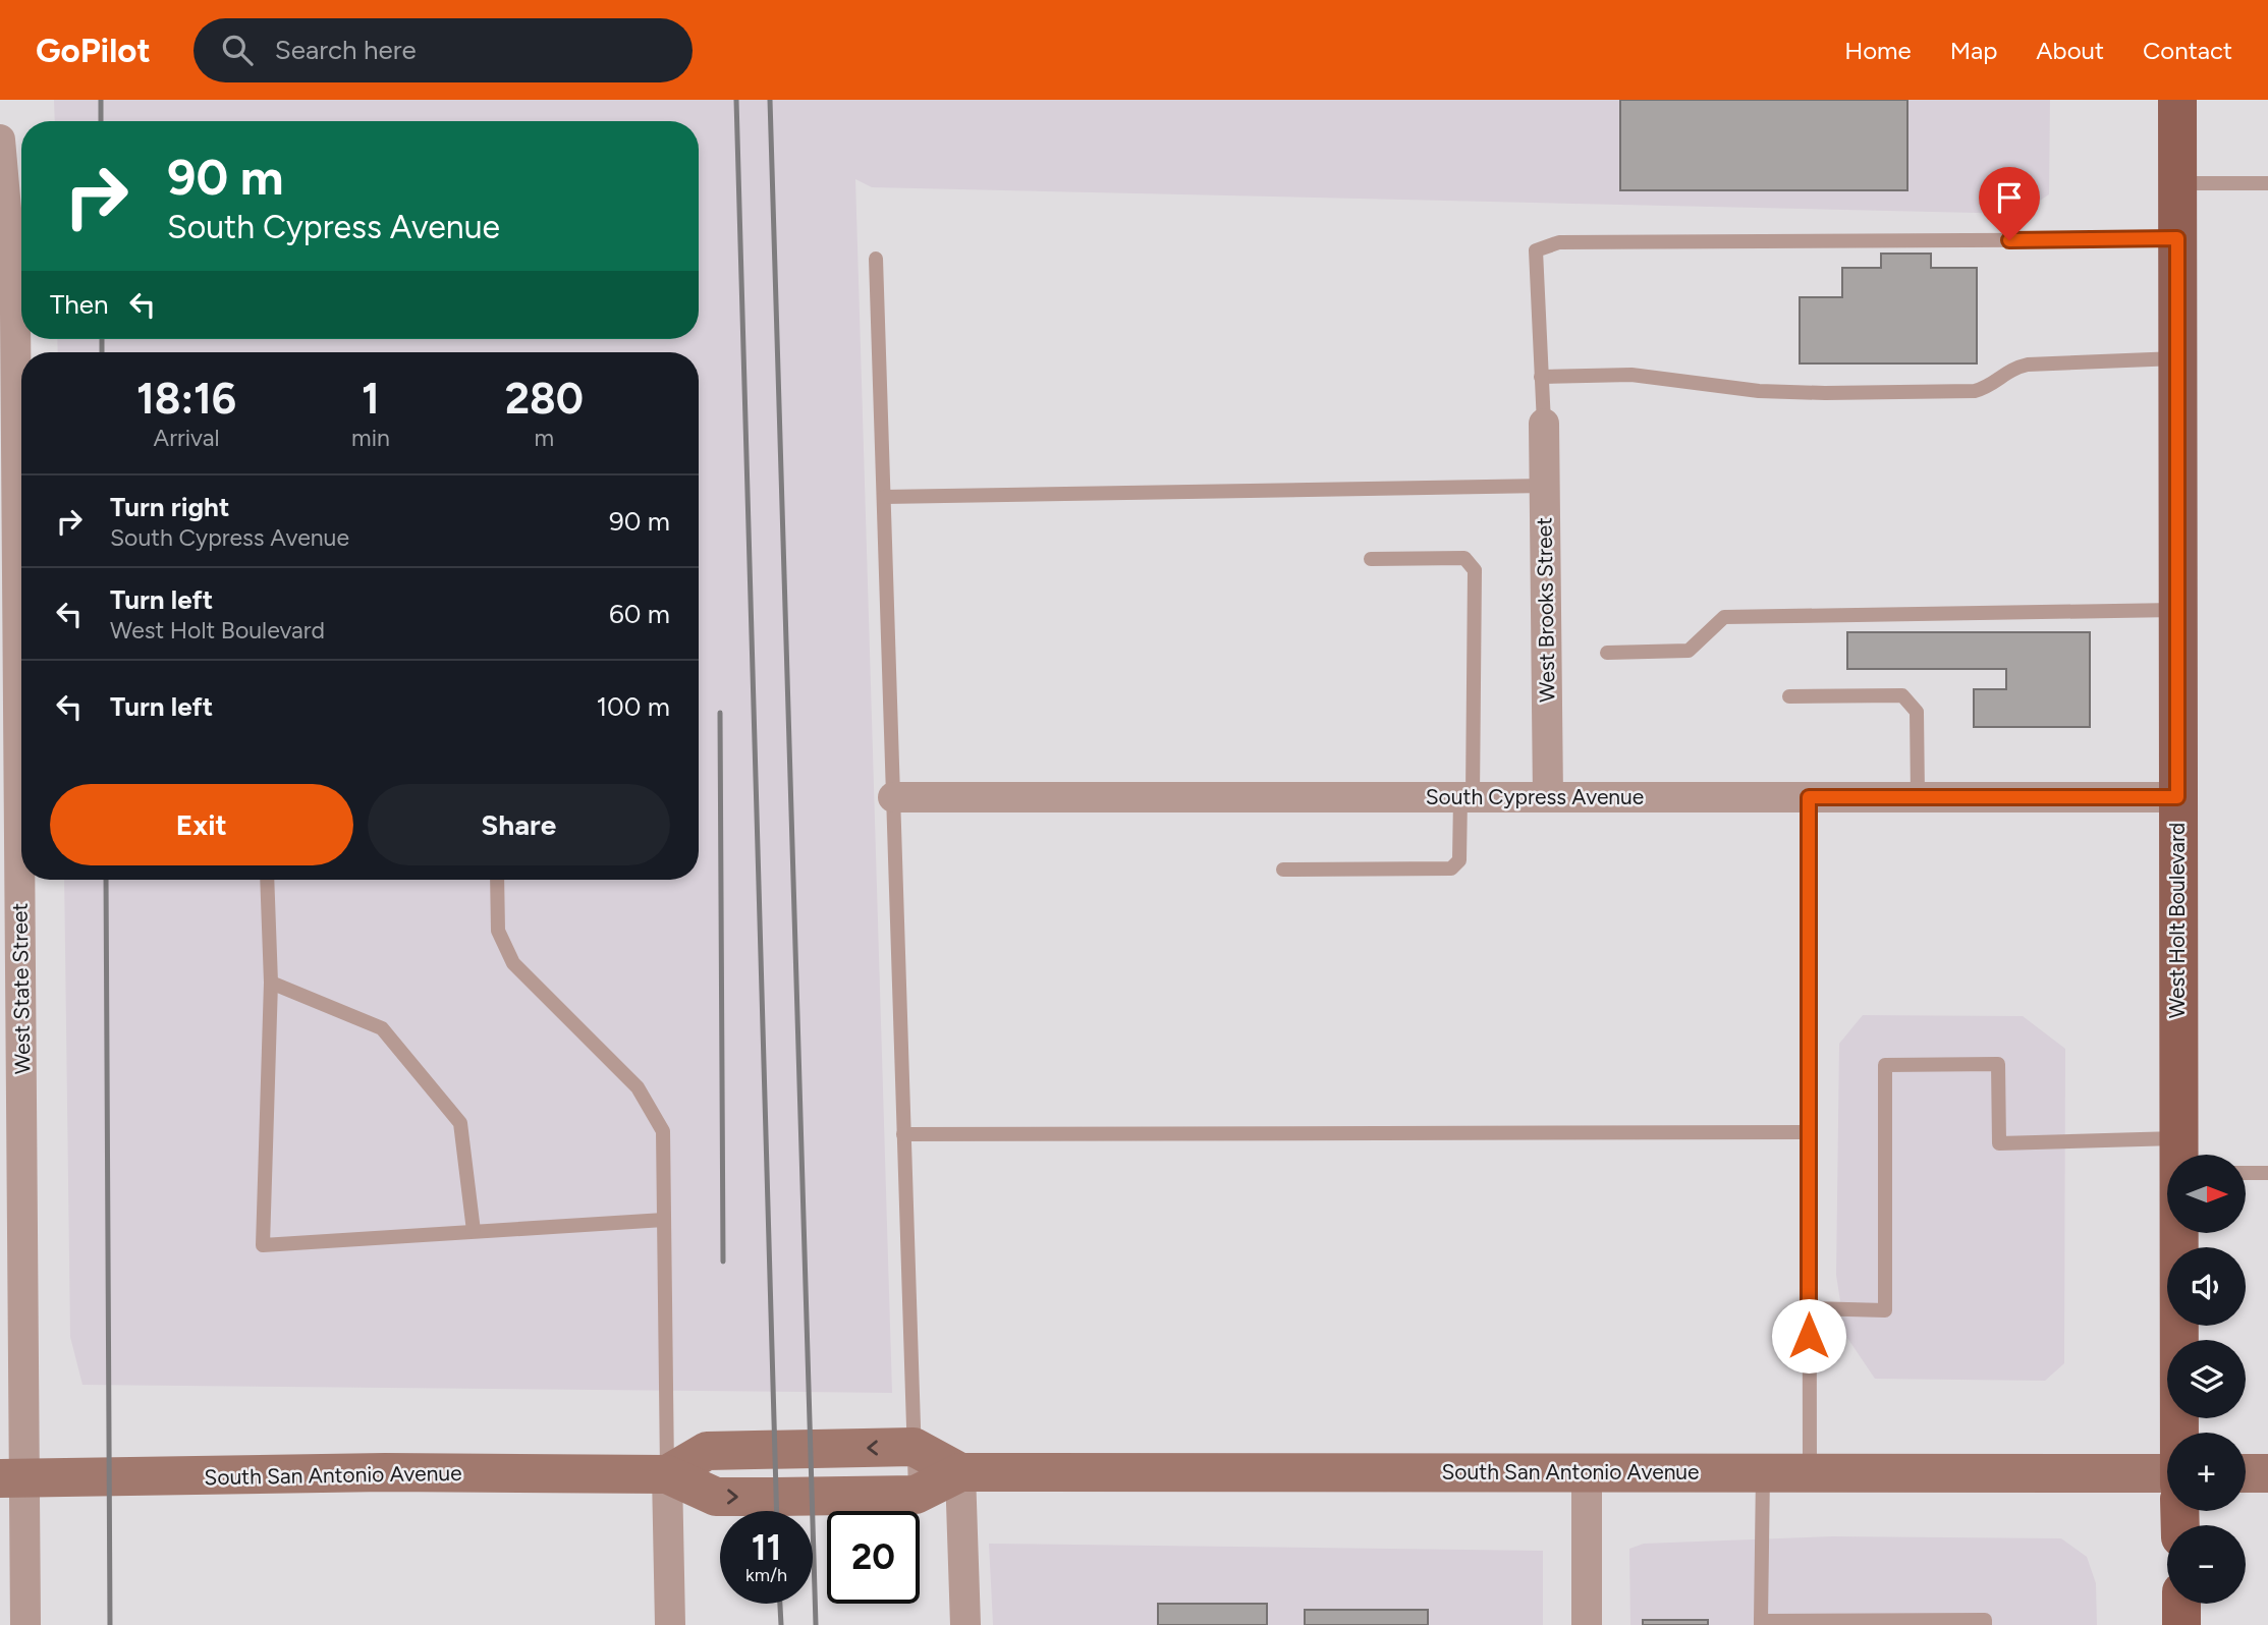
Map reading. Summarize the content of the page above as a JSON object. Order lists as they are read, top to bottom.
{
  "streets": {
    "main road": ["West Holt Boulevard"],
    "street": [
      "West Brooks Street",
      "South Cypress Avenue",
      "West State Street",
      "South San Antonio Avenue"
    ]
  },
  "crossings": [
    ["West Brooks Street", "South Cypress Avenue"],
    ["South Cypress Avenue", "West Holt Boulevard"],
    ["West State Street", "South San Antonio Avenue"]
  ],
  "north": "right",
  "page": {
    "header": "GoPilot",
    "search": "Search here",
    "nav": [
      "Home",
      "Map",
      "About",
      "Contact"
    ],
    "turn": ["90 m", "South Cypress Avenue"],
    "then": "Then",
    "eta": [
      "18:16",
      "Arrival",
      "1",
      "min",
      "280",
      "m"
    ],
    "list": [
      {
        "name": "Turn right",
        "note": "South Cypress Avenue",
        "value": "90 m"
      },
      {
        "name": "Turn left",
        "note": "West Holt Boulevard",
        "value": "60 m"
      },
      {
        "name": "Turn left",
        "value": "100 m"
      }
    ],
    "buttons": ["Exit", "Share"],
    "map_buttons": ["+", "−"],
    "speed": "11 km/h",
    "limit": "20"
  }
}
